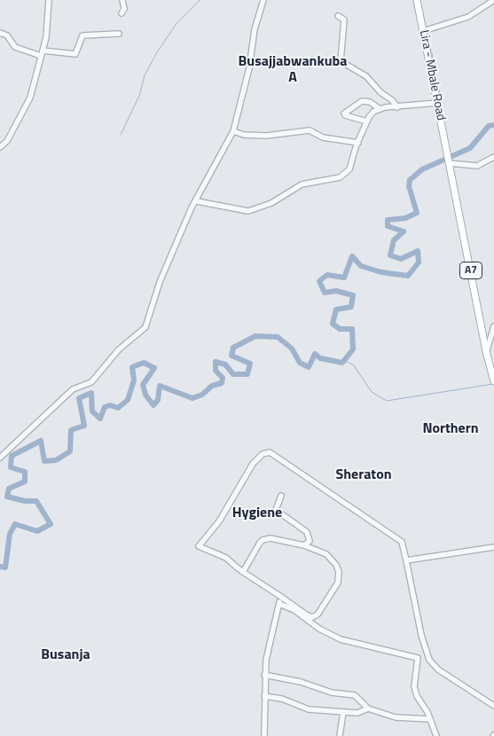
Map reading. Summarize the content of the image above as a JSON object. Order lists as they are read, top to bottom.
{
  "streets": {
    "main road": ["Lira - Mbale Road", "A7"]
  },
  "crossings": [
    ["Lira - Mbale Road", "A7"]
  ],
  "districts": [
    "Busajjabwankuba A",
    "Northern",
    "Sheraton",
    "Hygiene",
    "Busanja"
  ]
}
